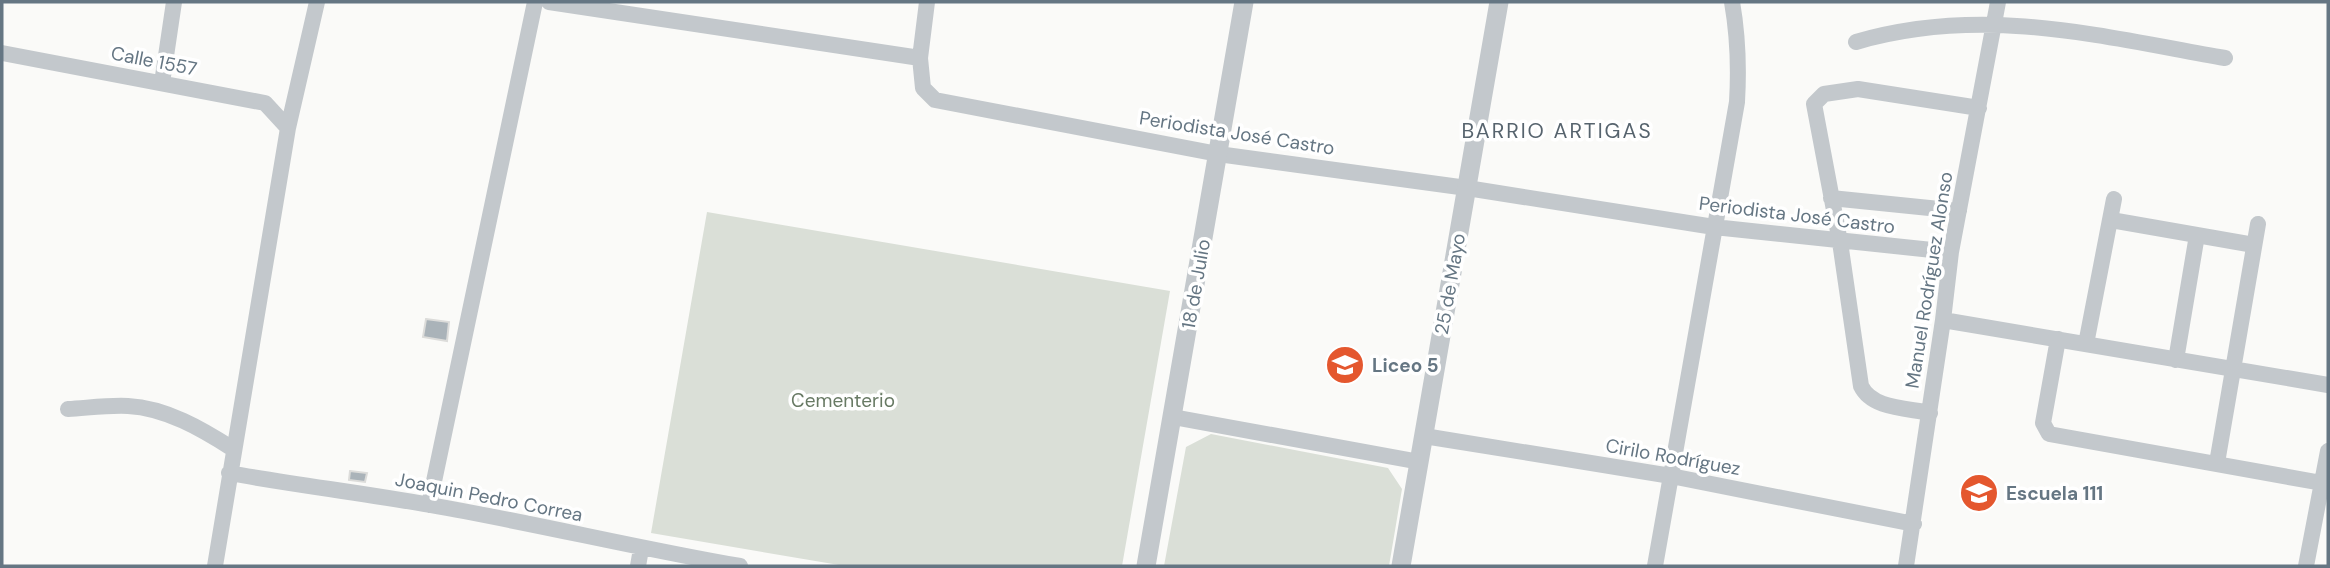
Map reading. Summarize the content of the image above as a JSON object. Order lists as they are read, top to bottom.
{
  "streets": {
    "street": [
      "Calle 1557",
      "Periodista José Castro",
      "Manuel Rodríguez Alonso",
      "18 de Julio",
      "25 de Mayo",
      "Cirilo Rodríguez",
      "Joaquin Pedro Correa"
    ]
  },
  "crossings": [
    ["Periodista José Castro", "Manuel Rodríguez Alonso"],
    ["Periodista José Castro", "18 de Julio"],
    ["Periodista José Castro", "25 de Mayo"],
    ["Manuel Rodríguez Alonso", "Cirilo Rodríguez"],
    ["25 de Mayo", "Cirilo Rodríguez"]
  ],
  "districts": ["BARRIO ARTIGAS"],
  "parks": ["Cementerio"],
  "places": {
    "school or university": ["Liceo 5", "Escuela 111"]
  }
}
